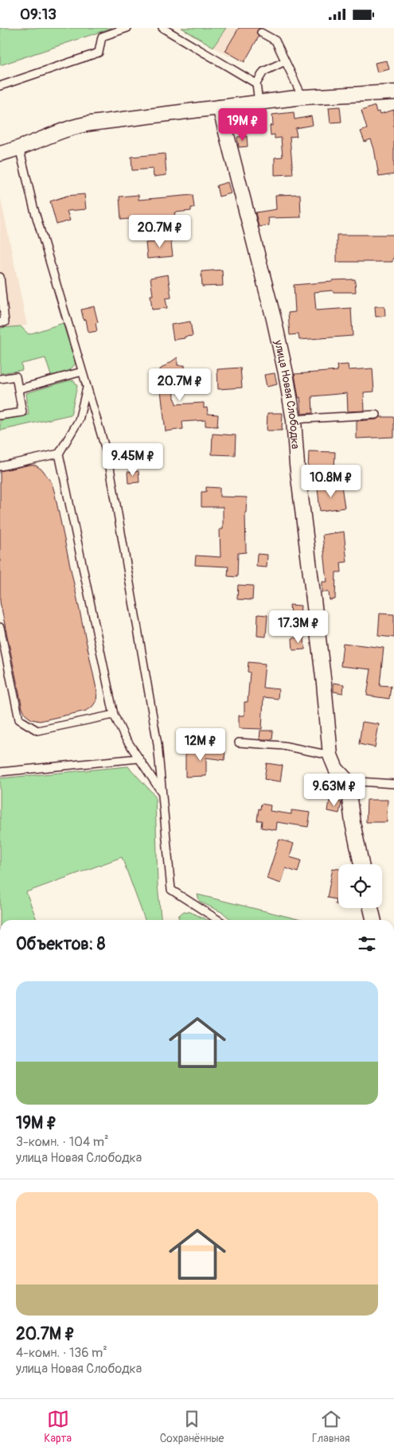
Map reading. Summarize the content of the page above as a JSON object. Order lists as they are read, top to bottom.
{
  "streets": {
    "street": ["улица Новая Слободка"]
  },
  "page": {
    "status": "09:13",
    "price": [
      "19M ₽",
      "20.7M ₽",
      "20.7M ₽",
      "9.45M ₽",
      "10.8M ₽",
      "17.3M ₽",
      "12M ₽",
      "9.63M ₽"
    ],
    "heading": "Объектов: 8",
    "list": [
      {
        "name": "19M ₽",
        "note": "3-комн. · 104 m² · улица Новая Слободка"
      },
      {
        "name": "20.7M ₽",
        "note": "4-комн. · 136 m² · улица Новая Слободка"
      }
    ],
    "tabs": ["Карта", "Сохранённые", "Главная"]
  }
}
